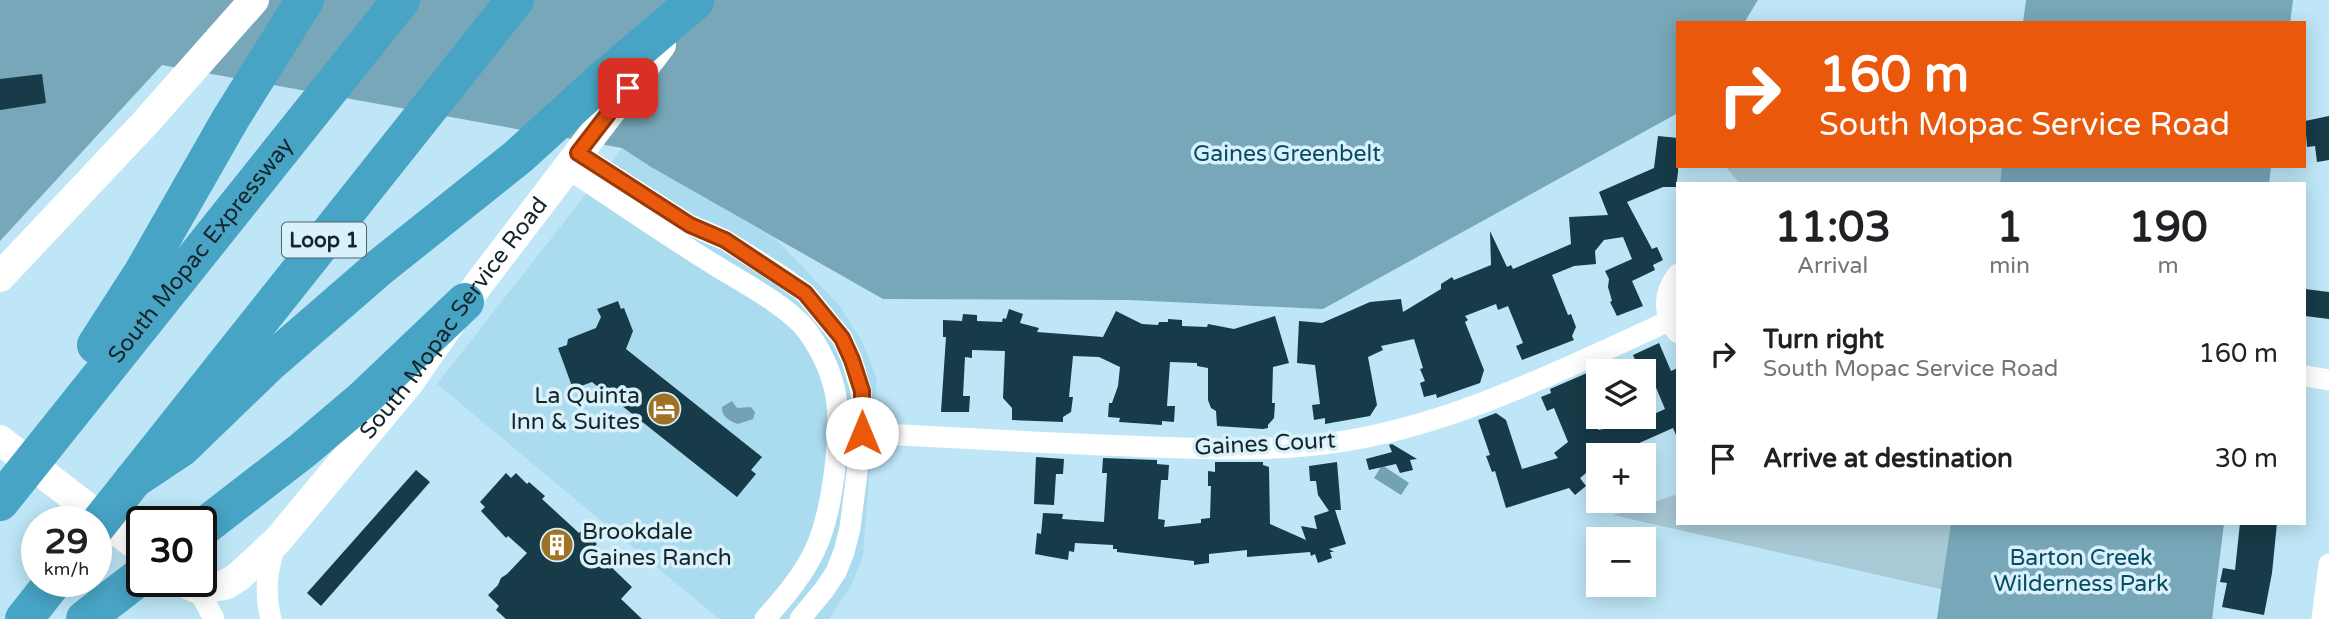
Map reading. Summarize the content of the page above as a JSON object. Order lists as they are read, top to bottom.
{
  "streets": {
    "highway": ["Loop 1", "South Mopac Expressway"],
    "main road": ["South Mopac Service Road"],
    "street": ["Gaines Court"]
  },
  "parks": ["Gaines Greenbelt", "Barton Creek Wilderness Park"],
  "places": {
    "hotel": ["La Quinta Inn & Suites"],
    "building": ["Brookdale Gaines Ranch"]
  },
  "page": {
    "turn": ["160 m", "South Mopac Service Road"],
    "eta": [
      "11:03",
      "Arrival",
      "1",
      "min",
      "190",
      "m"
    ],
    "list": [
      {
        "name": "Turn right",
        "note": "South Mopac Service Road",
        "value": "160 m"
      },
      {
        "name": "Arrive at destination",
        "value": "30 m"
      }
    ],
    "map_buttons": ["+", "−"],
    "speed": "29 km/h",
    "limit": "30"
  }
}
